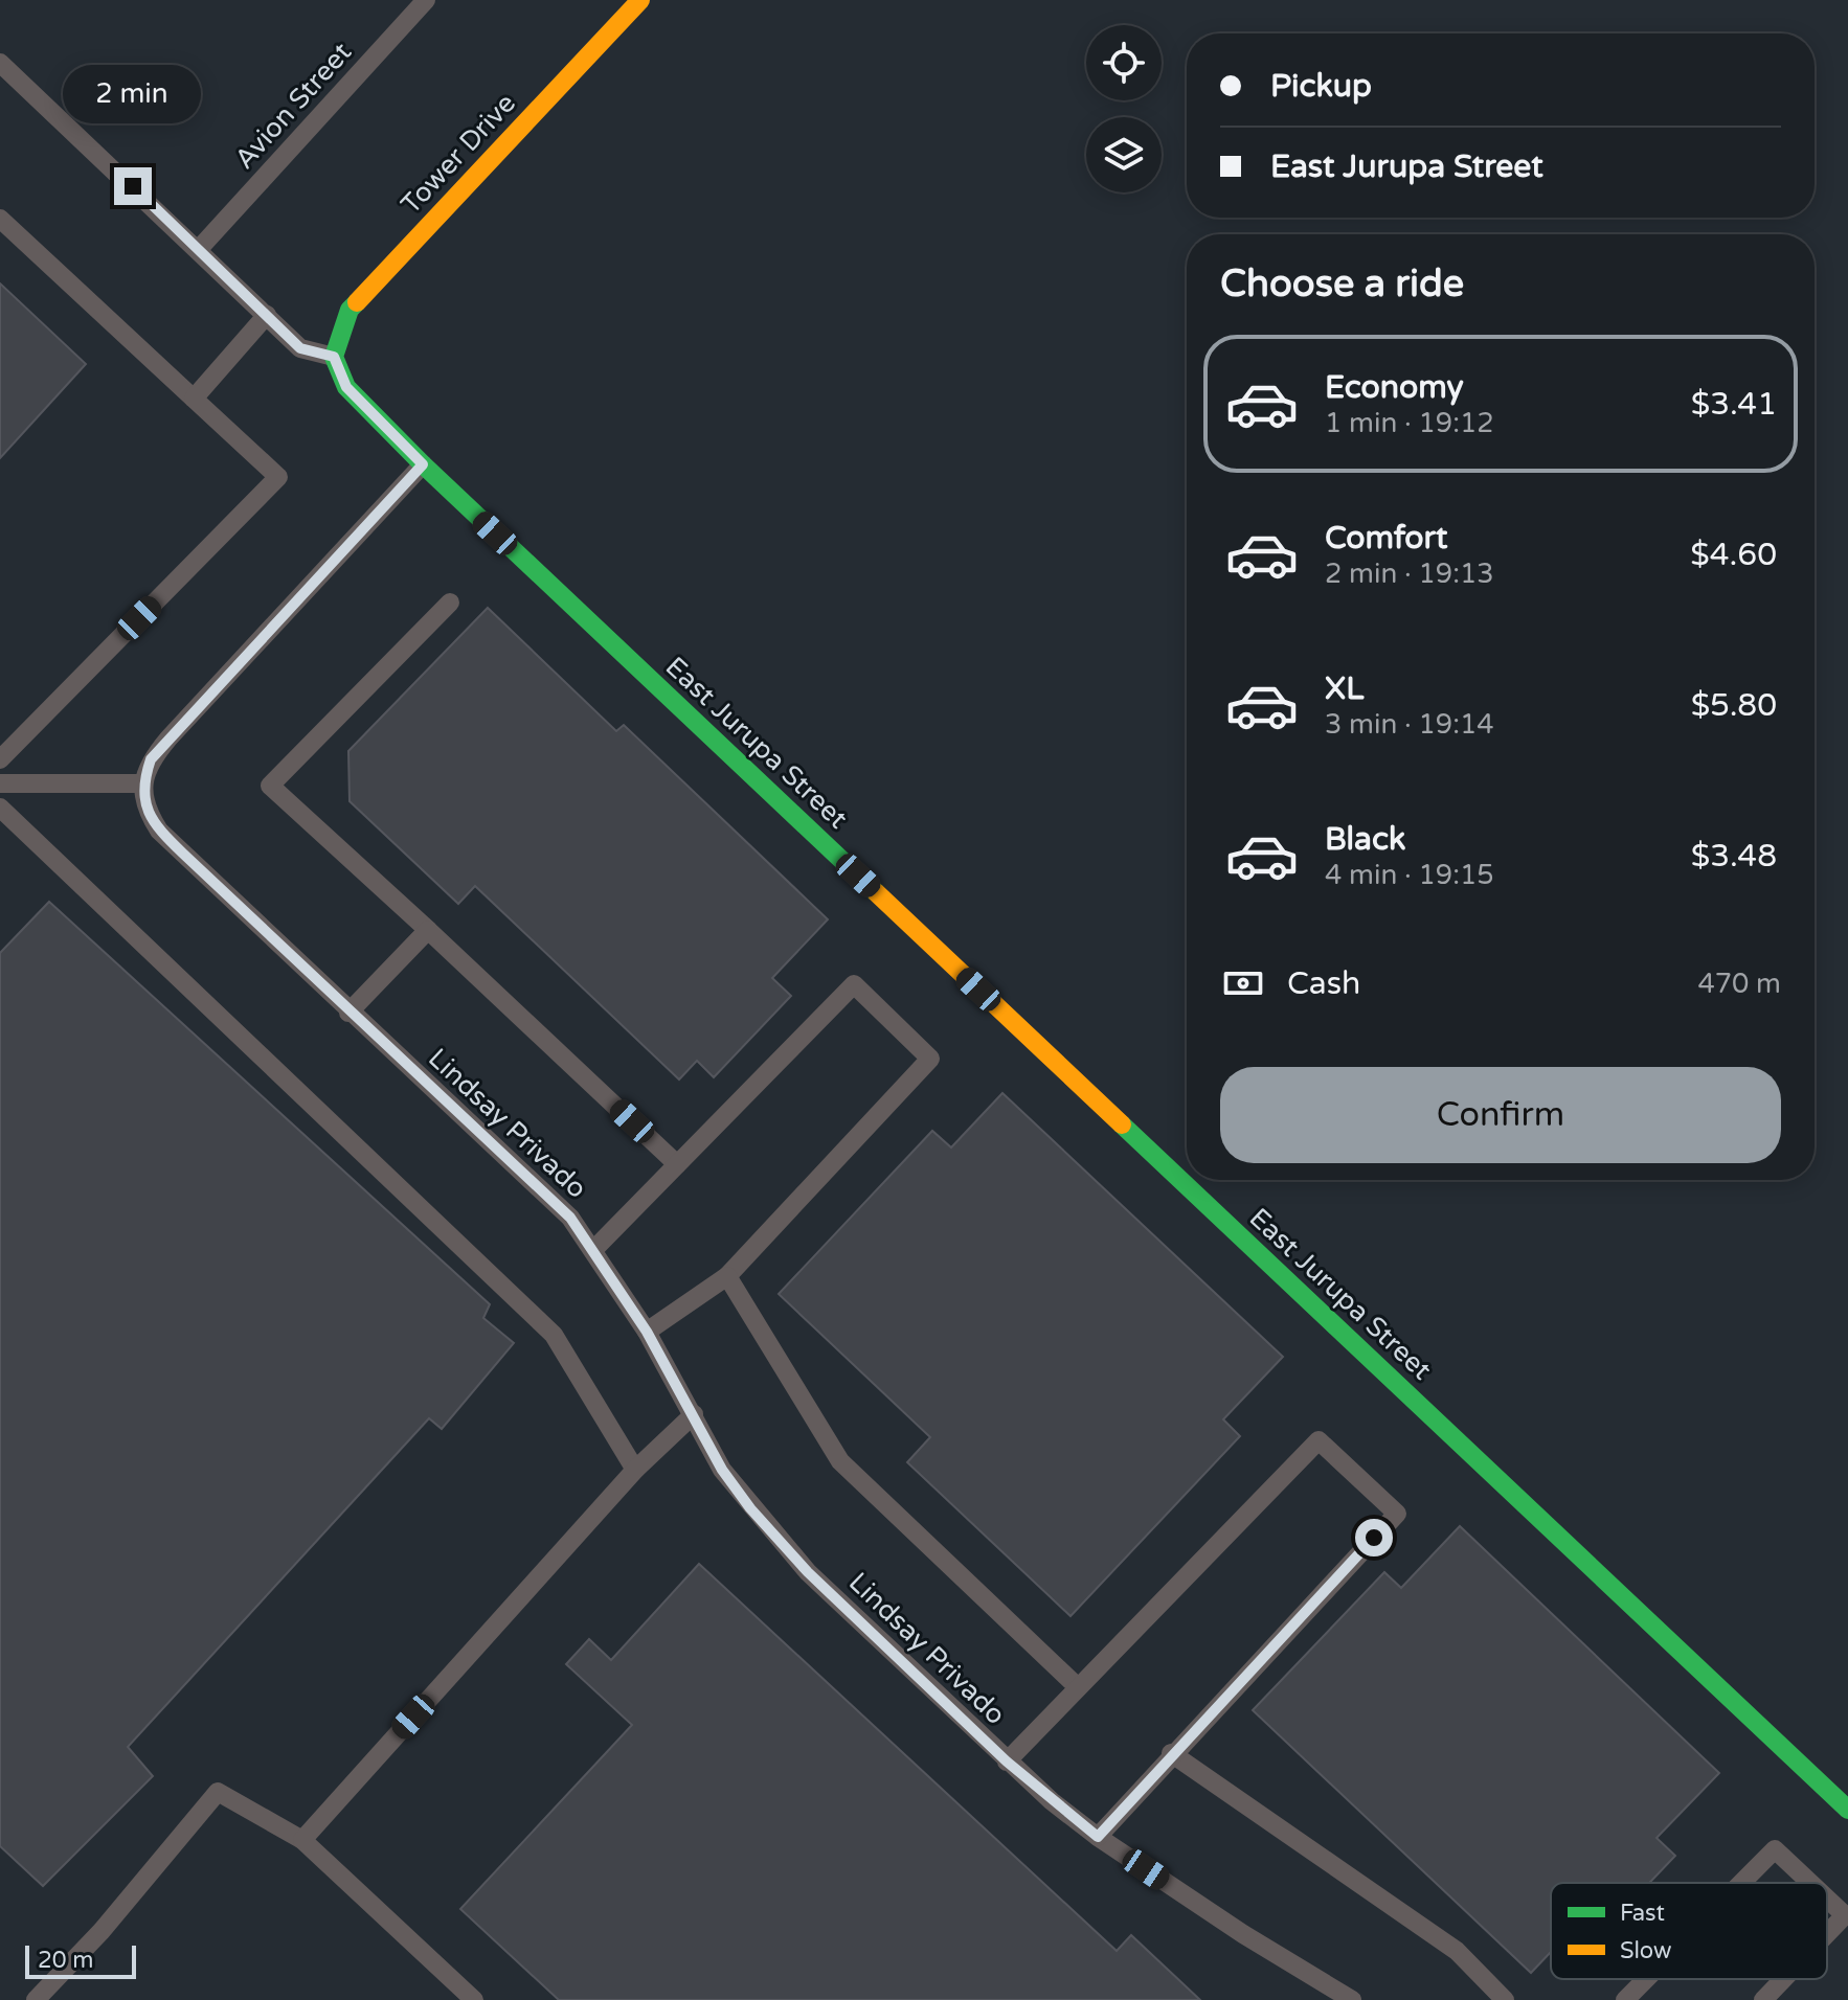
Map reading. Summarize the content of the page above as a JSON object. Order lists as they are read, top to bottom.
{
  "streets": {
    "street": ["Tower Drive", "East Jurupa Street"],
    "lane": ["Avion Street", "Lindsay Privado"]
  },
  "crossings": [
    ["Tower Drive", "East Jurupa Street"]
  ],
  "legend": ["Fast", "Slow"],
  "scale_bar": "20 m",
  "page": {
    "banner": ["Pickup", "East Jurupa Street"],
    "bubble": "2 min",
    "heading": "Choose a ride",
    "list": [
      {
        "name": "Economy",
        "note": "1 min · 19:12",
        "value": "$3.41"
      },
      {
        "name": "Comfort",
        "note": "2 min · 19:13",
        "value": "$4.60"
      },
      {
        "name": "XL",
        "note": "3 min · 19:14",
        "value": "$5.80"
      },
      {
        "name": "Black",
        "note": "4 min · 19:15",
        "value": "$3.48"
      }
    ],
    "pay": ["Cash", "470 m"],
    "buttons": "Confirm",
    "scale": "20 m"
  }
}
